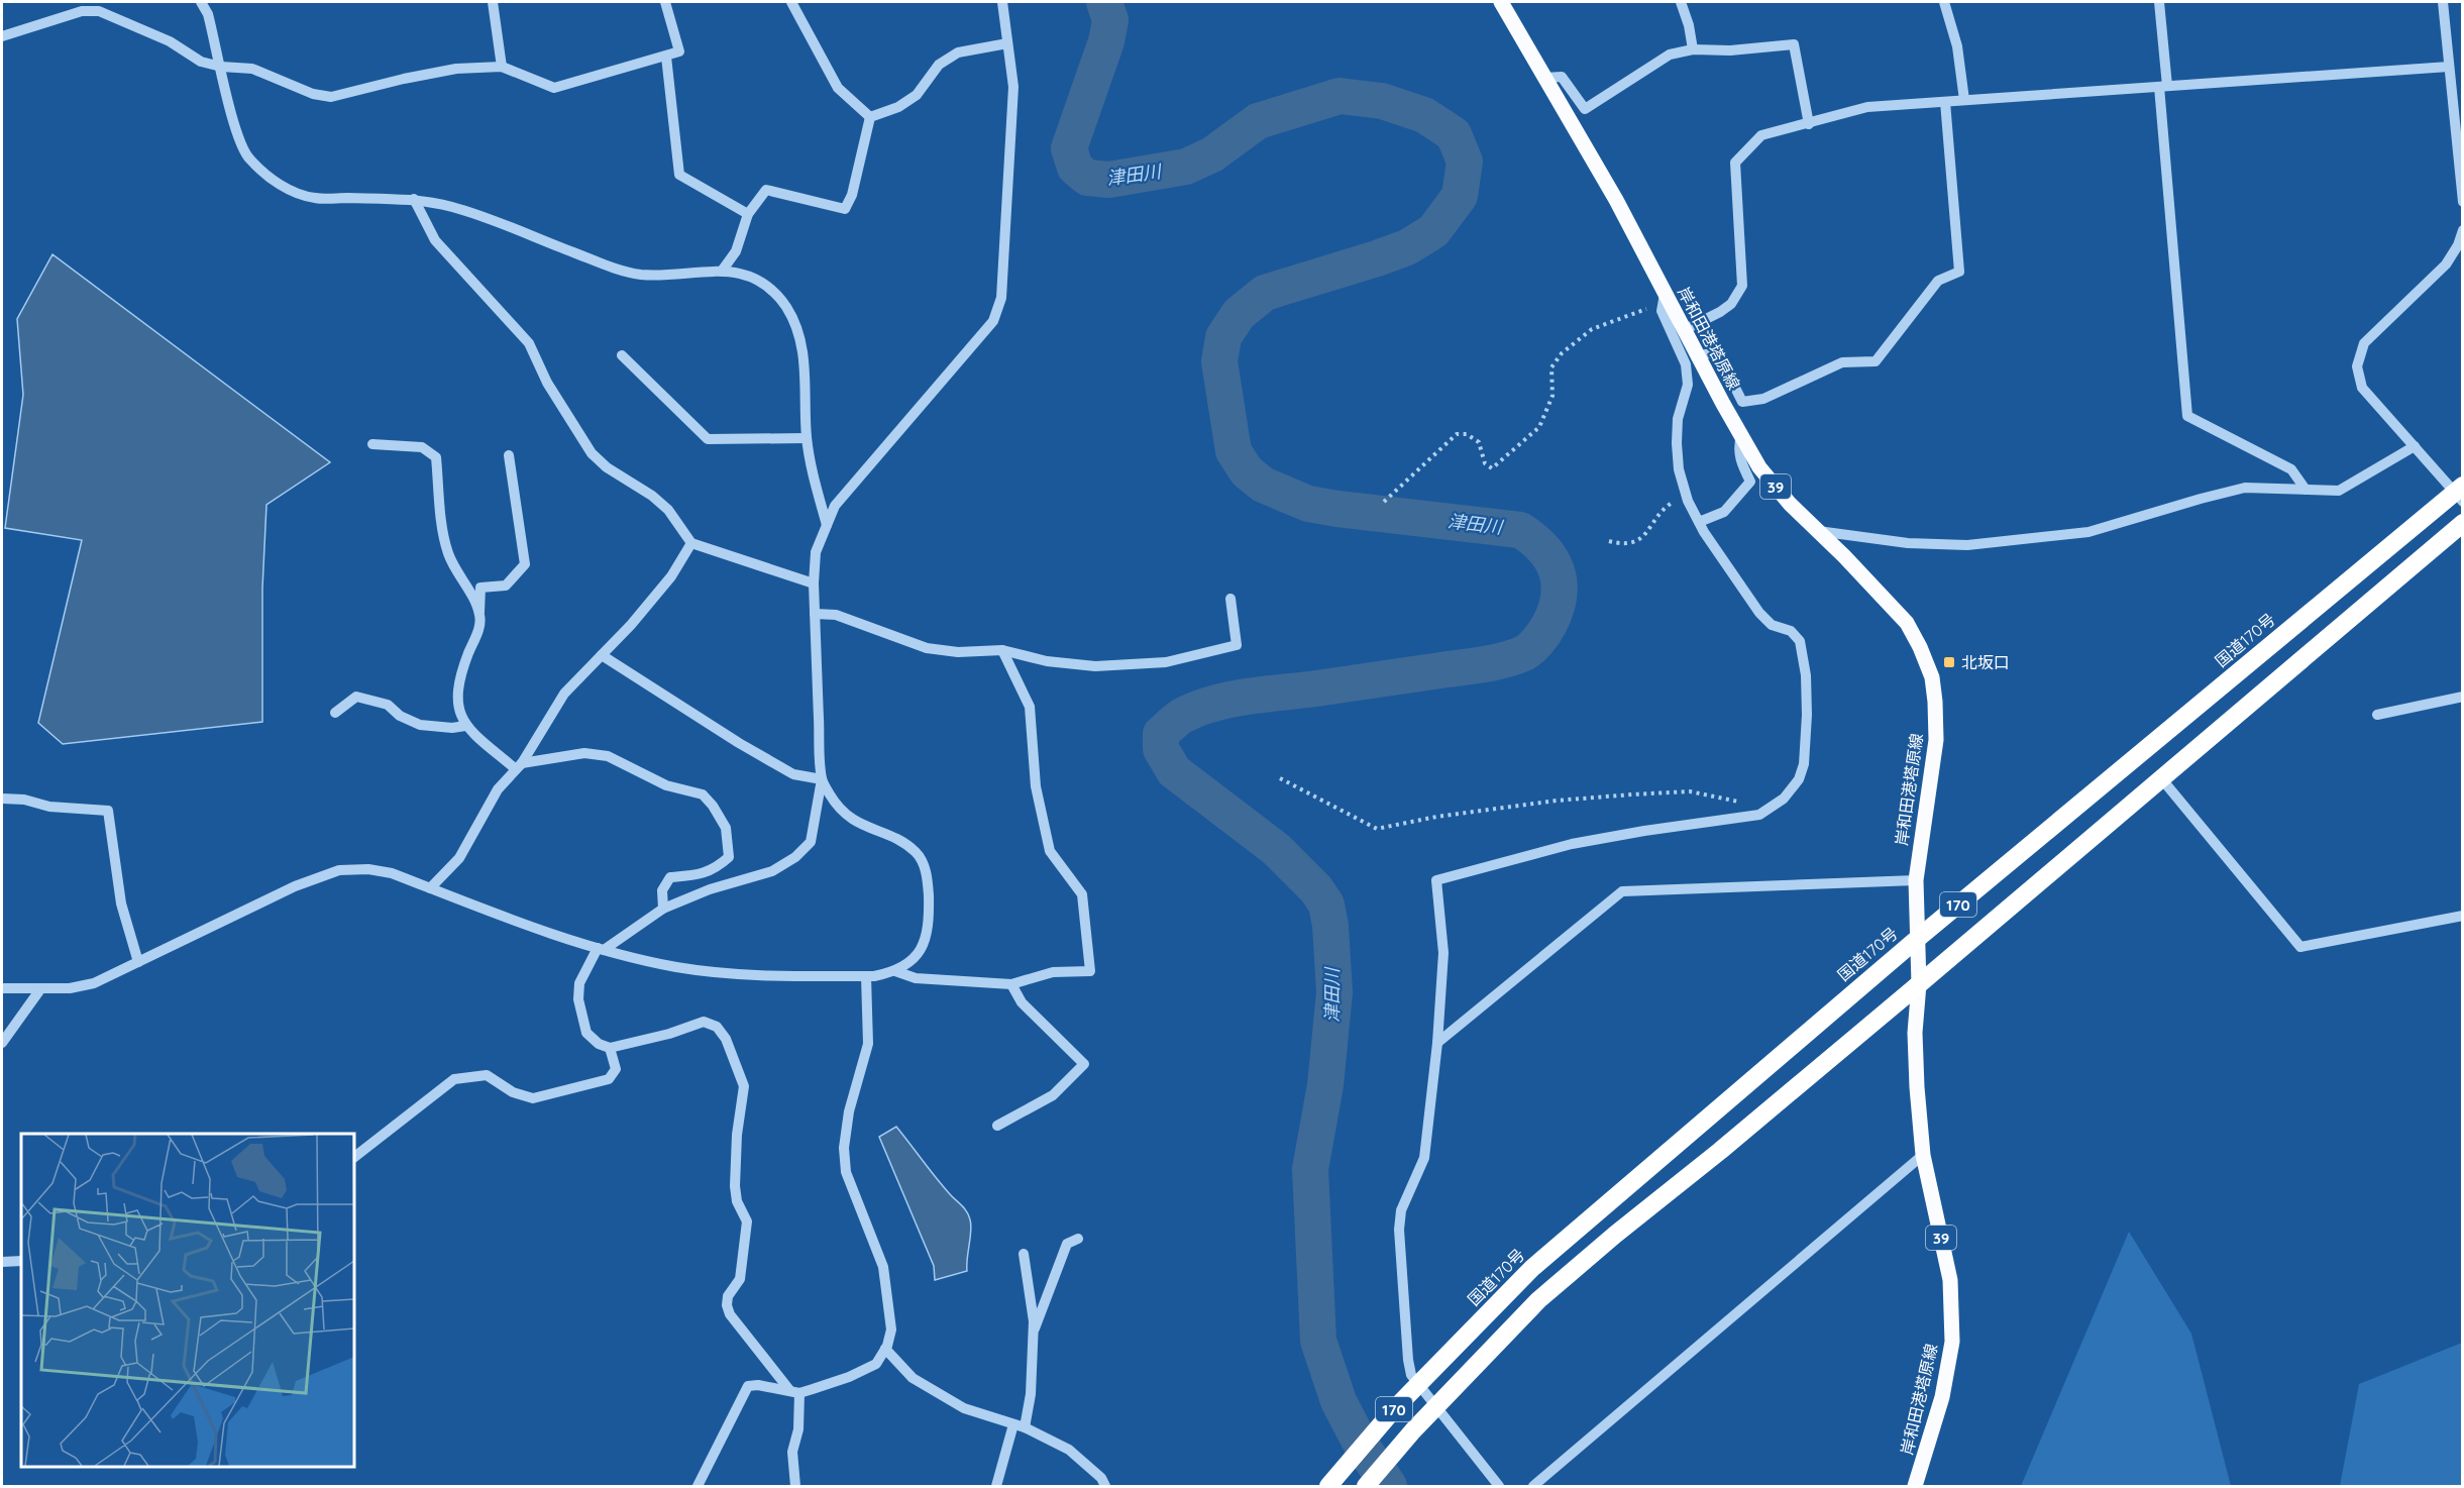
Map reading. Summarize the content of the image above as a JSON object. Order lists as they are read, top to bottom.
{
  "streets": {
    "highway": ["国道170号", "170"],
    "main road": ["岸和田港塔原線", "39"]
  },
  "crossings": [
    ["岸和田港塔原線", "国道170号"],
    ["岸和田港塔原線", "170"]
  ],
  "water": ["津田川"],
  "places": {
    "transit": ["北坂口"]
  }
}
